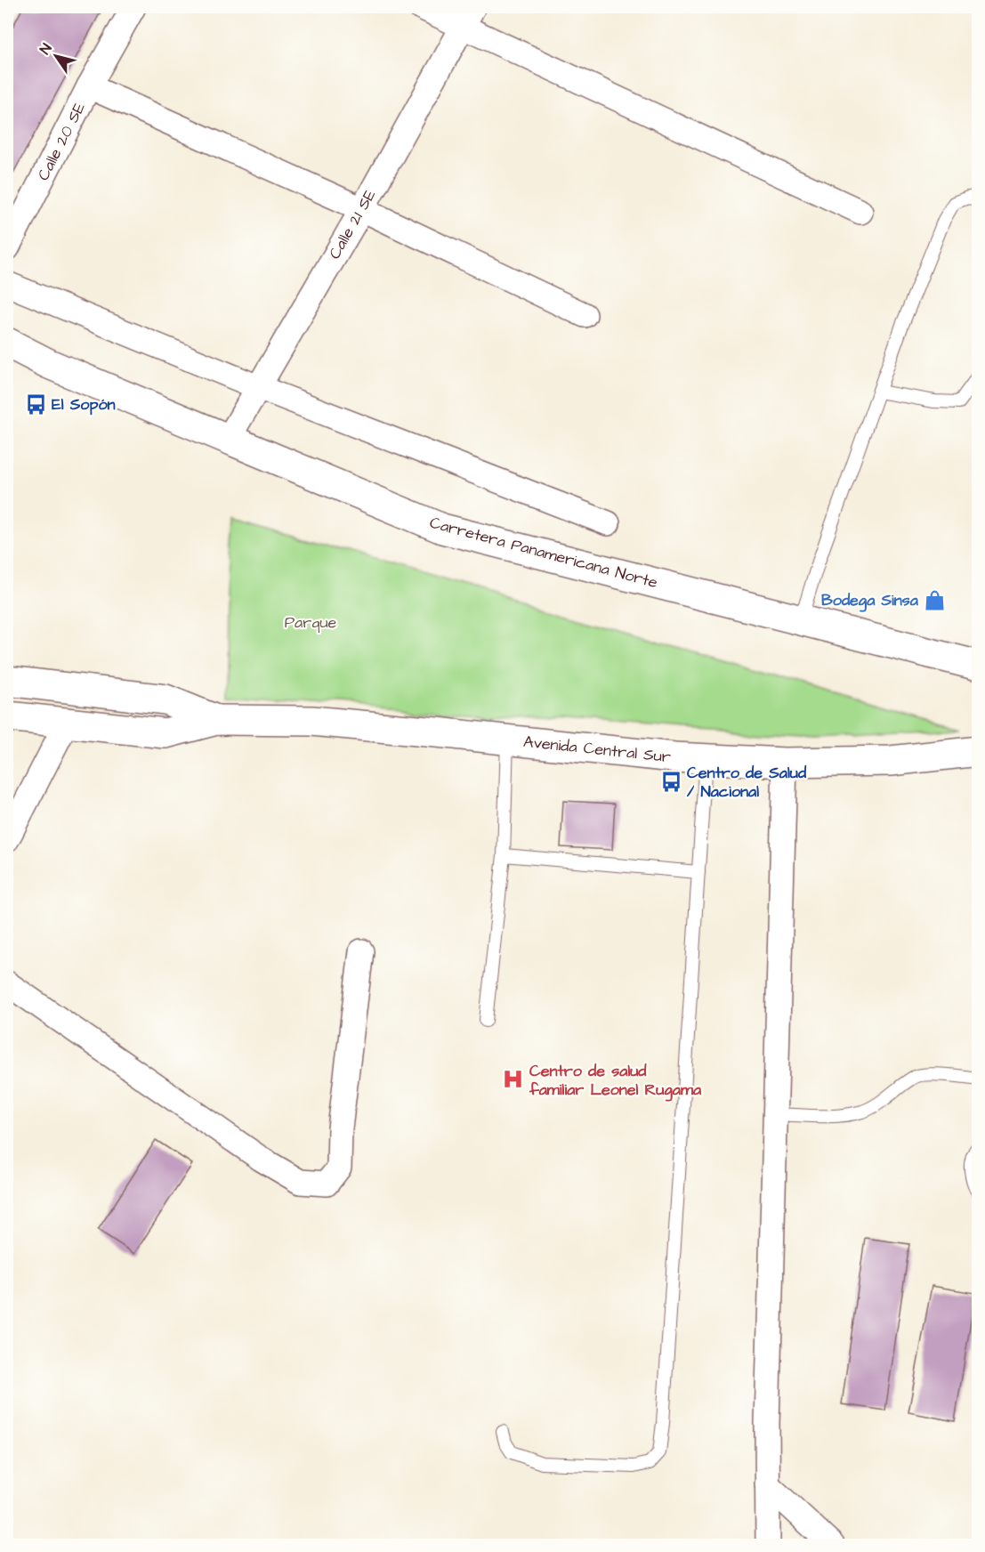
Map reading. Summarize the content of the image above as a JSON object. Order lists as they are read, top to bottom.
{
  "streets": {
    "main road": ["Carretera Panamericana Norte", "Avenida Central Sur"],
    "street": ["Calle 20 SE", "Calle 21 SE"]
  },
  "crossings": [
    ["Calle 21 SE", "Carretera Panamericana Norte"]
  ],
  "parks": ["Parque"],
  "places": {
    "bus stop": ["El Sopón", "Centro de Salud / Nacional"],
    "shop": ["Bodega Sinsa"],
    "hospital": ["Centro de salud familiar Leonel Rugama"]
  },
  "north": "top left"
}
